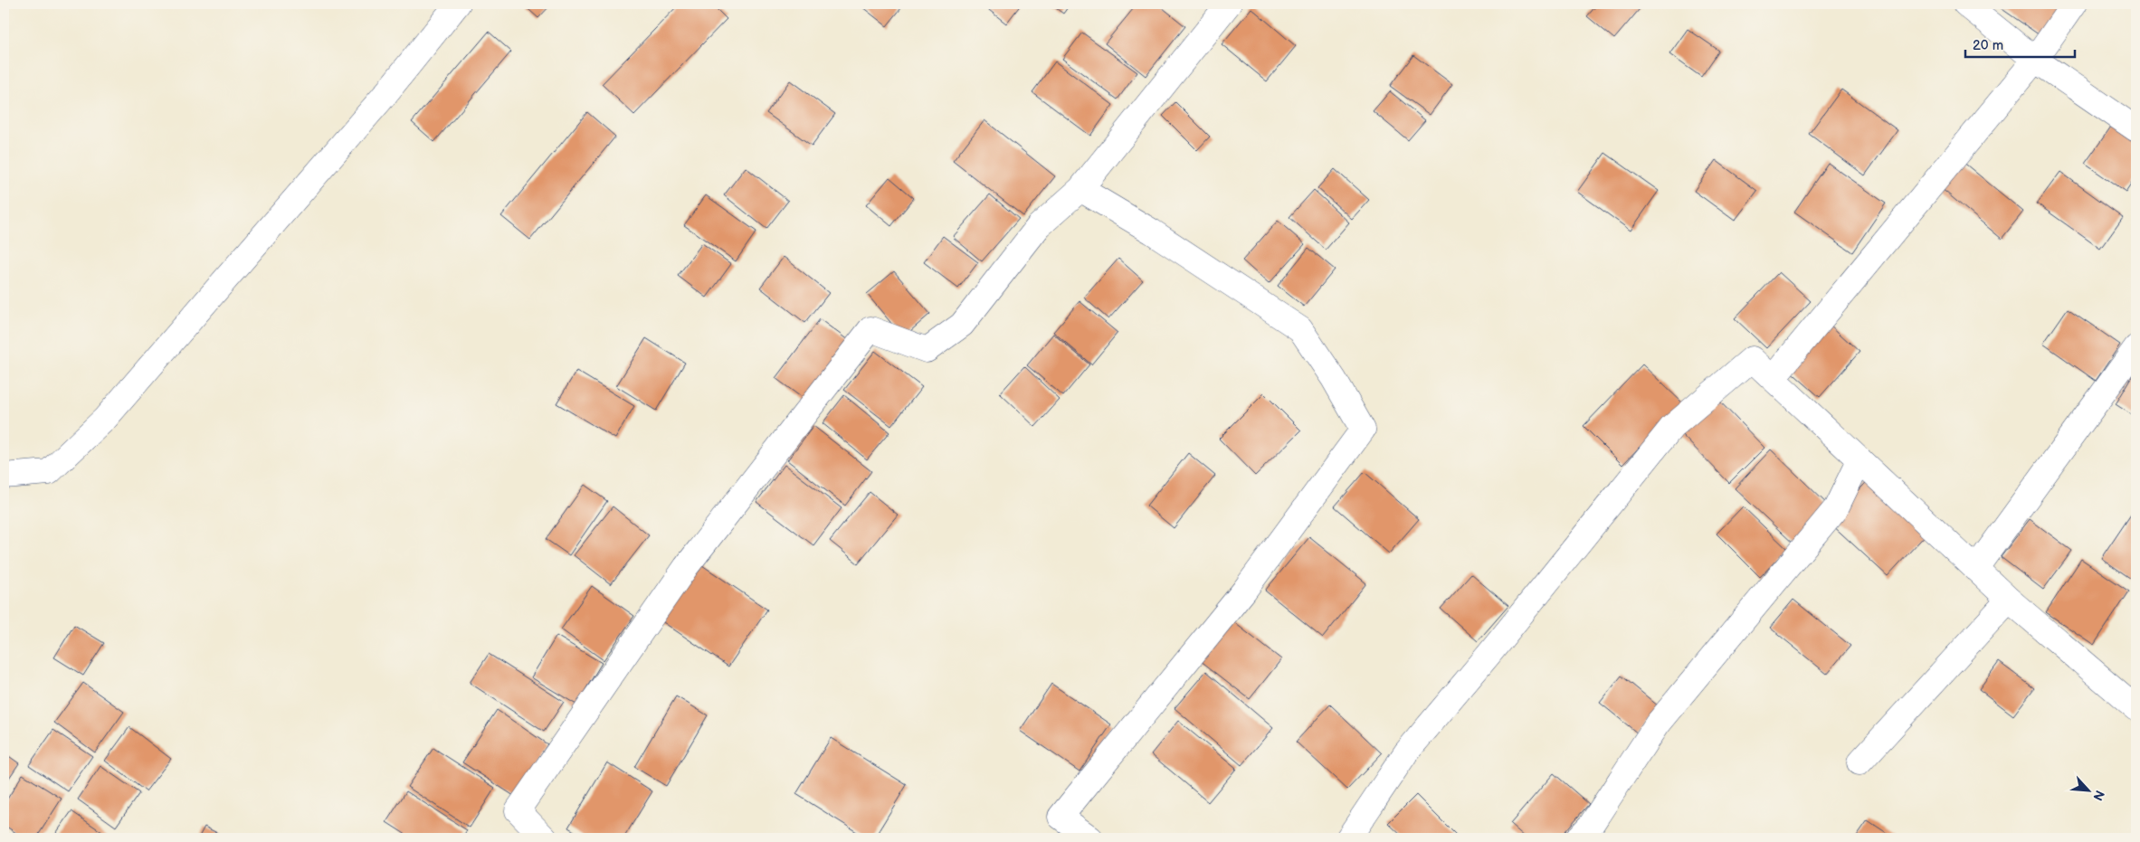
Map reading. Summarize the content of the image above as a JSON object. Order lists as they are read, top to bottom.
{
  "scale_bar": "20 m",
  "north": "bottom right"
}
